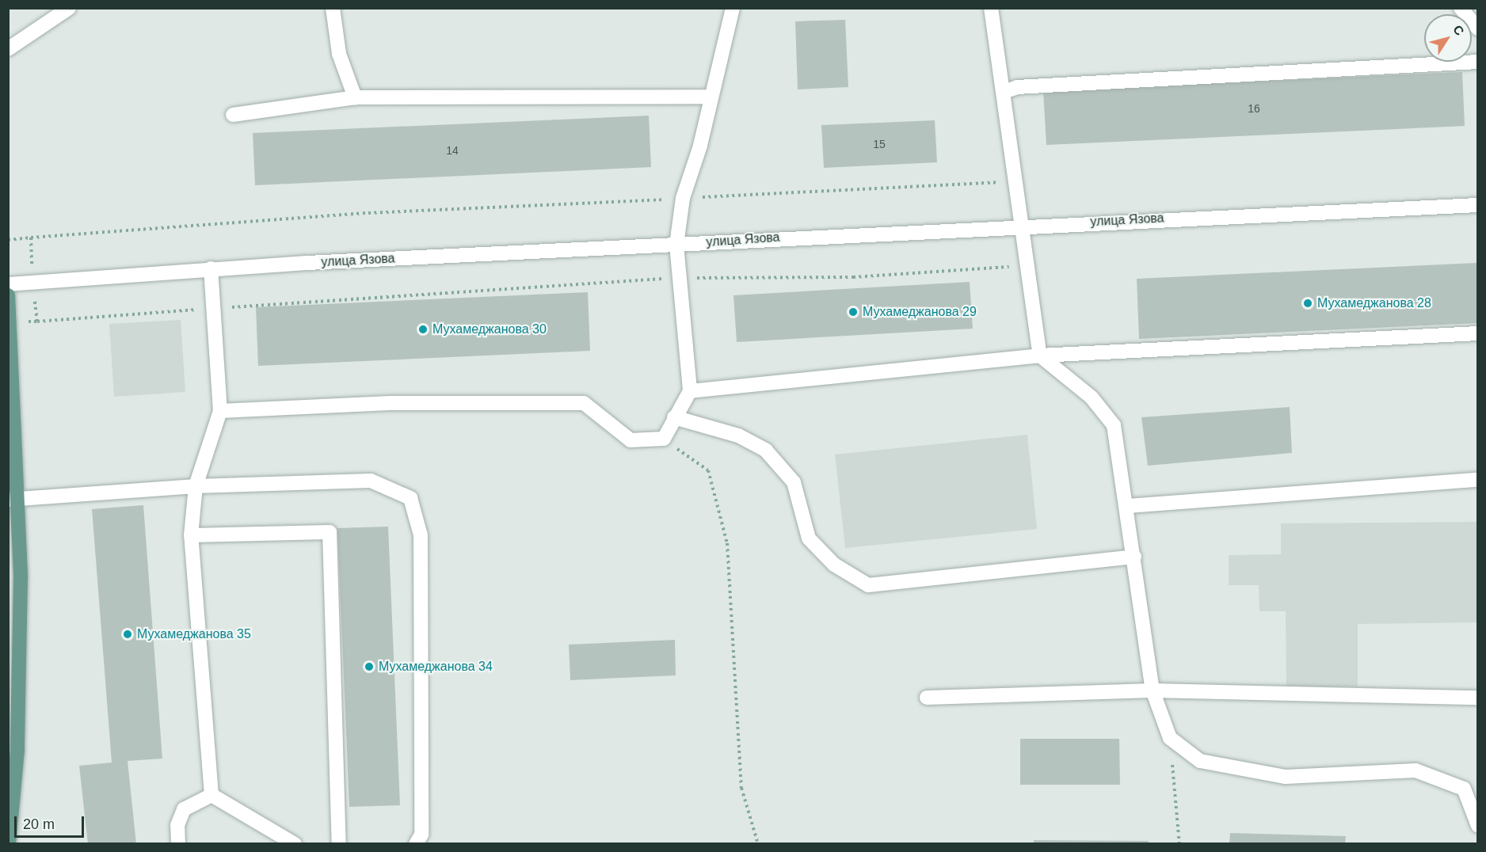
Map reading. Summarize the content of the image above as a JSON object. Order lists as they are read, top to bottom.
{
  "streets": {
    "street": ["улица Язова"]
  },
  "places": [
    "Мухамеджанова 28",
    "Мухамеджанова 29",
    "Мухамеджанова 30",
    "Мухамеджанова 35",
    "Мухамеджанова 34"
  ],
  "house_numbers": ["16", "15", "14"],
  "scale_bar": "20 m",
  "north": "top right"
}
